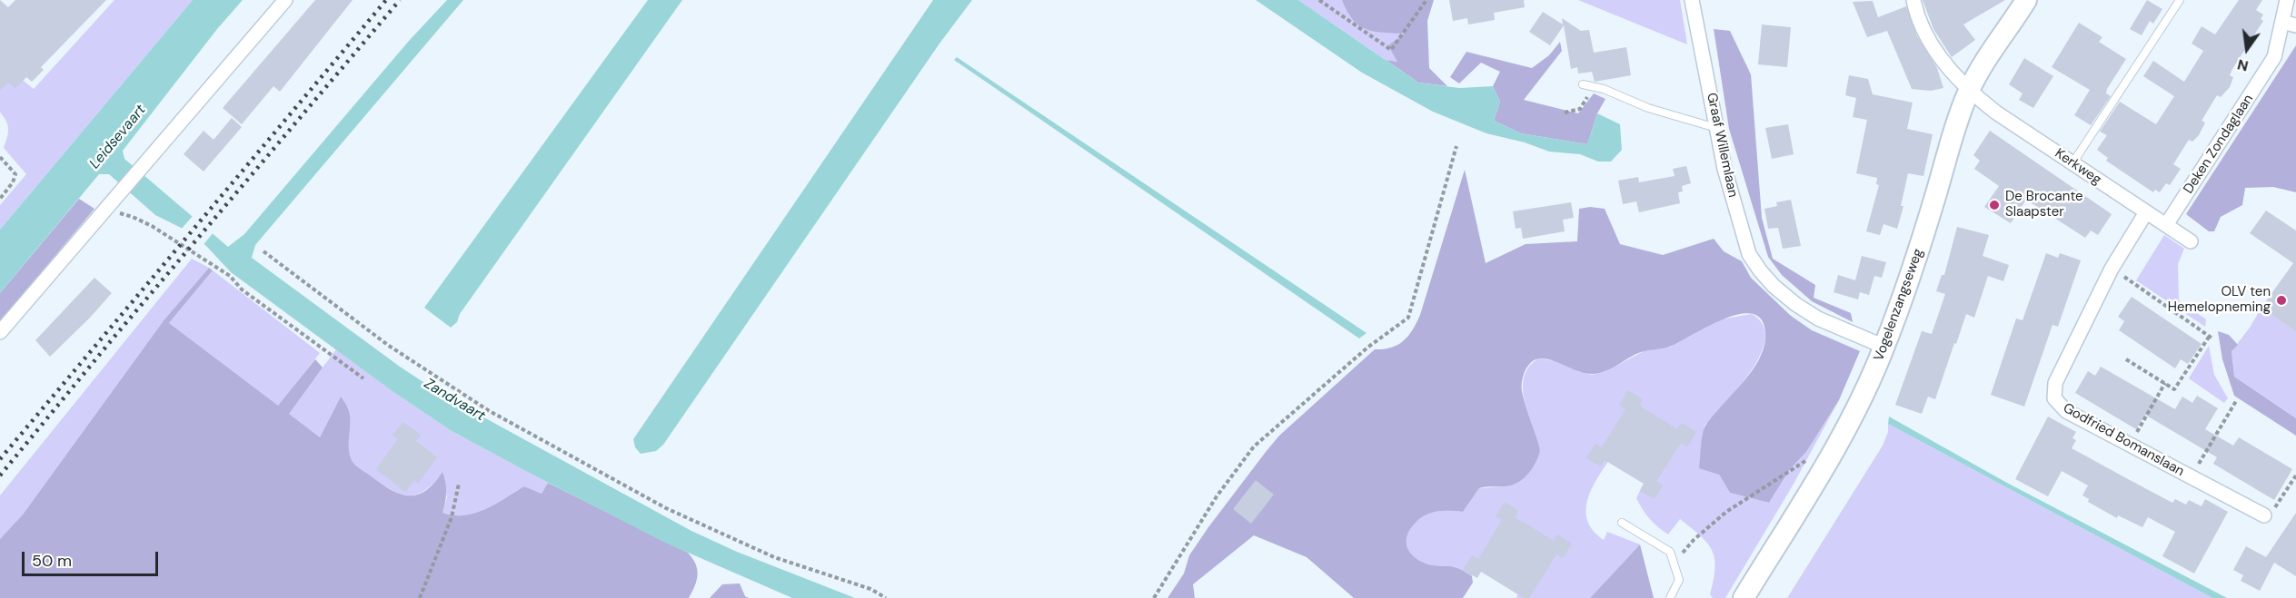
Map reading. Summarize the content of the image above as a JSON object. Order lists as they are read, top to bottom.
{
  "streets": {
    "main road": ["Vogelenzangseweg"],
    "street": [
      "Deken Zondaglaan",
      "Graaf Willemlaan",
      "Kerkweg",
      "Godfried Bomanslaan"
    ]
  },
  "crossings": [
    ["Deken Zondaglaan", "Kerkweg"],
    ["Graaf Willemlaan", "Vogelenzangseweg"],
    ["Kerkweg", "Vogelenzangseweg"],
    ["Kerkweg", "Godfried Bomanslaan"]
  ],
  "water": ["Leidsevaart", "Zandvaart"],
  "places": ["De Brocante Slaapster", "OLV ten Hemelopneming"],
  "scale_bar": "50 m",
  "north": "bottom"
}
